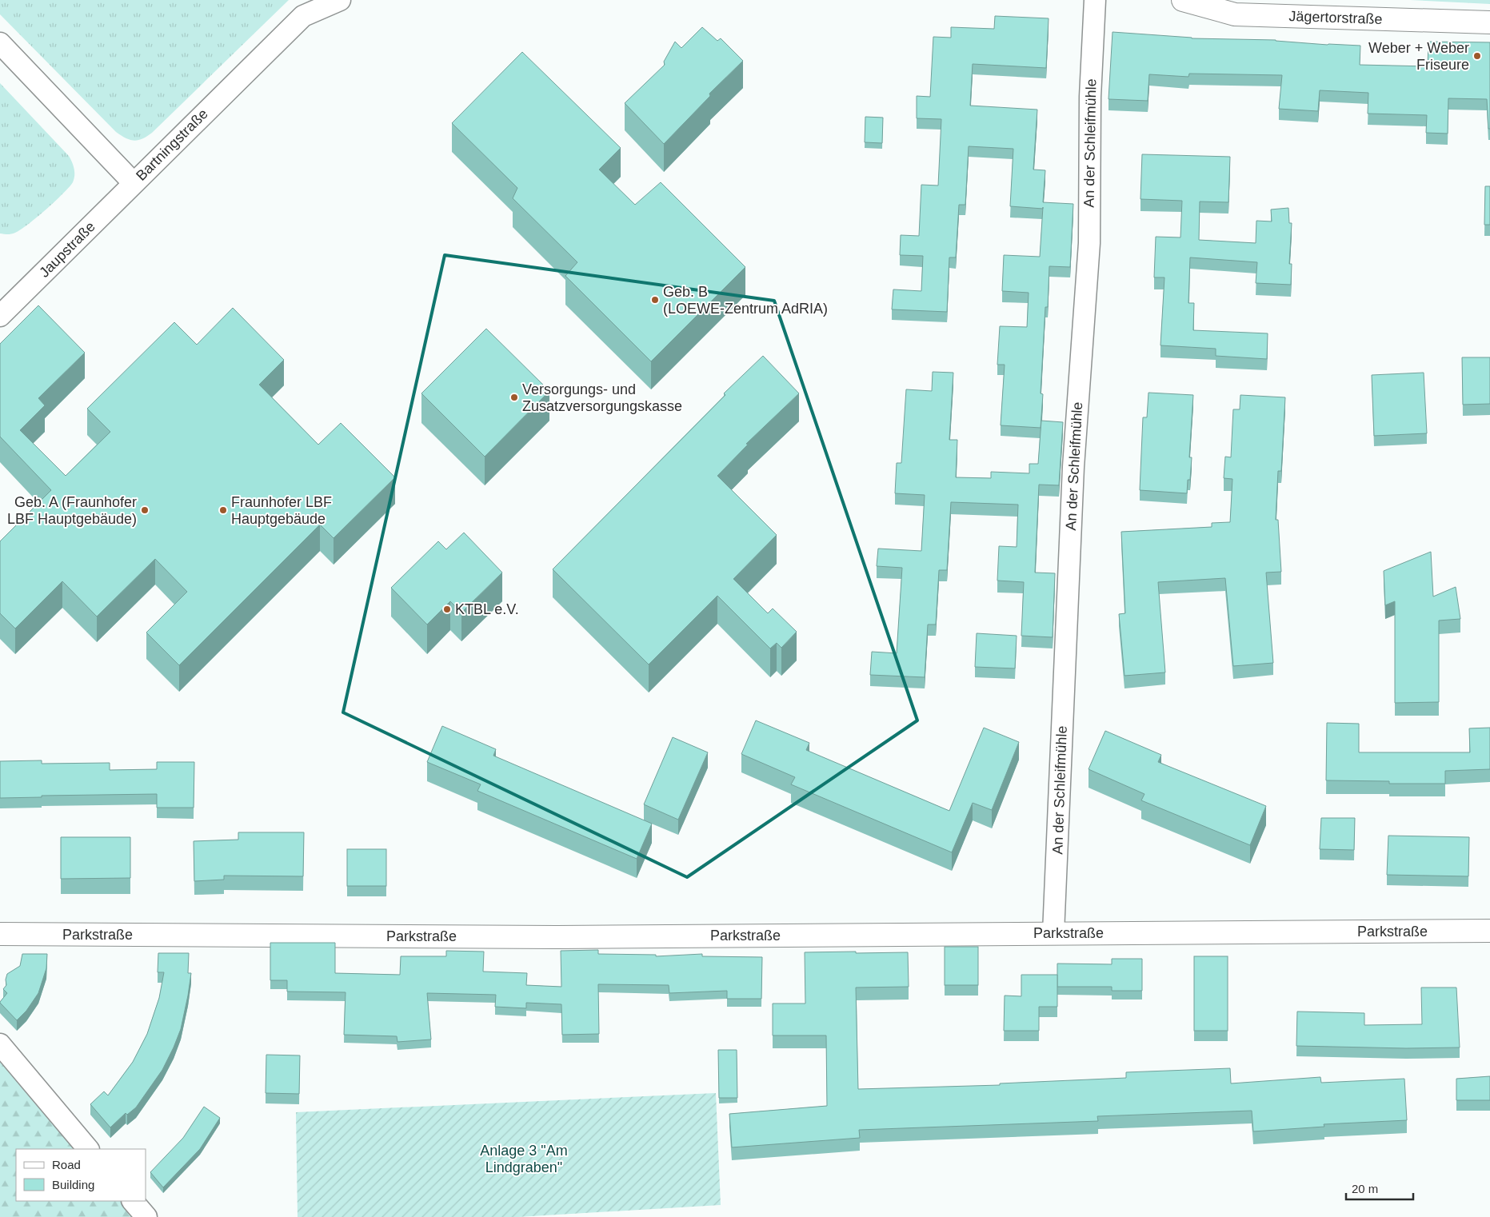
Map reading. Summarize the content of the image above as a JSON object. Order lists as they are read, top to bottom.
{
  "streets": {
    "street": [
      "Jägertorstraße",
      "An der Schleifmühle",
      "Bartningstraße",
      "Jaupstraße",
      "Parkstraße"
    ]
  },
  "crossings": [
    ["An der Schleifmühle", "Parkstraße"],
    ["Bartningstraße", "Jaupstraße"]
  ],
  "parks": ["Anlage 3 \"Am Lindgraben\""],
  "places": [
    "Weber + Weber Friseure",
    "Geb. B (LOEWE-Zentrum AdRIA)",
    "Versorgungs- und Zusatzversorgungskasse",
    "Geb. A (Fraunhofer LBF Hauptgebäude)",
    "Fraunhofer LBF Hauptgebäude",
    "KTBL e.V."
  ],
  "legend": ["Road", "Building"],
  "scale_bar": "20 m"
}
